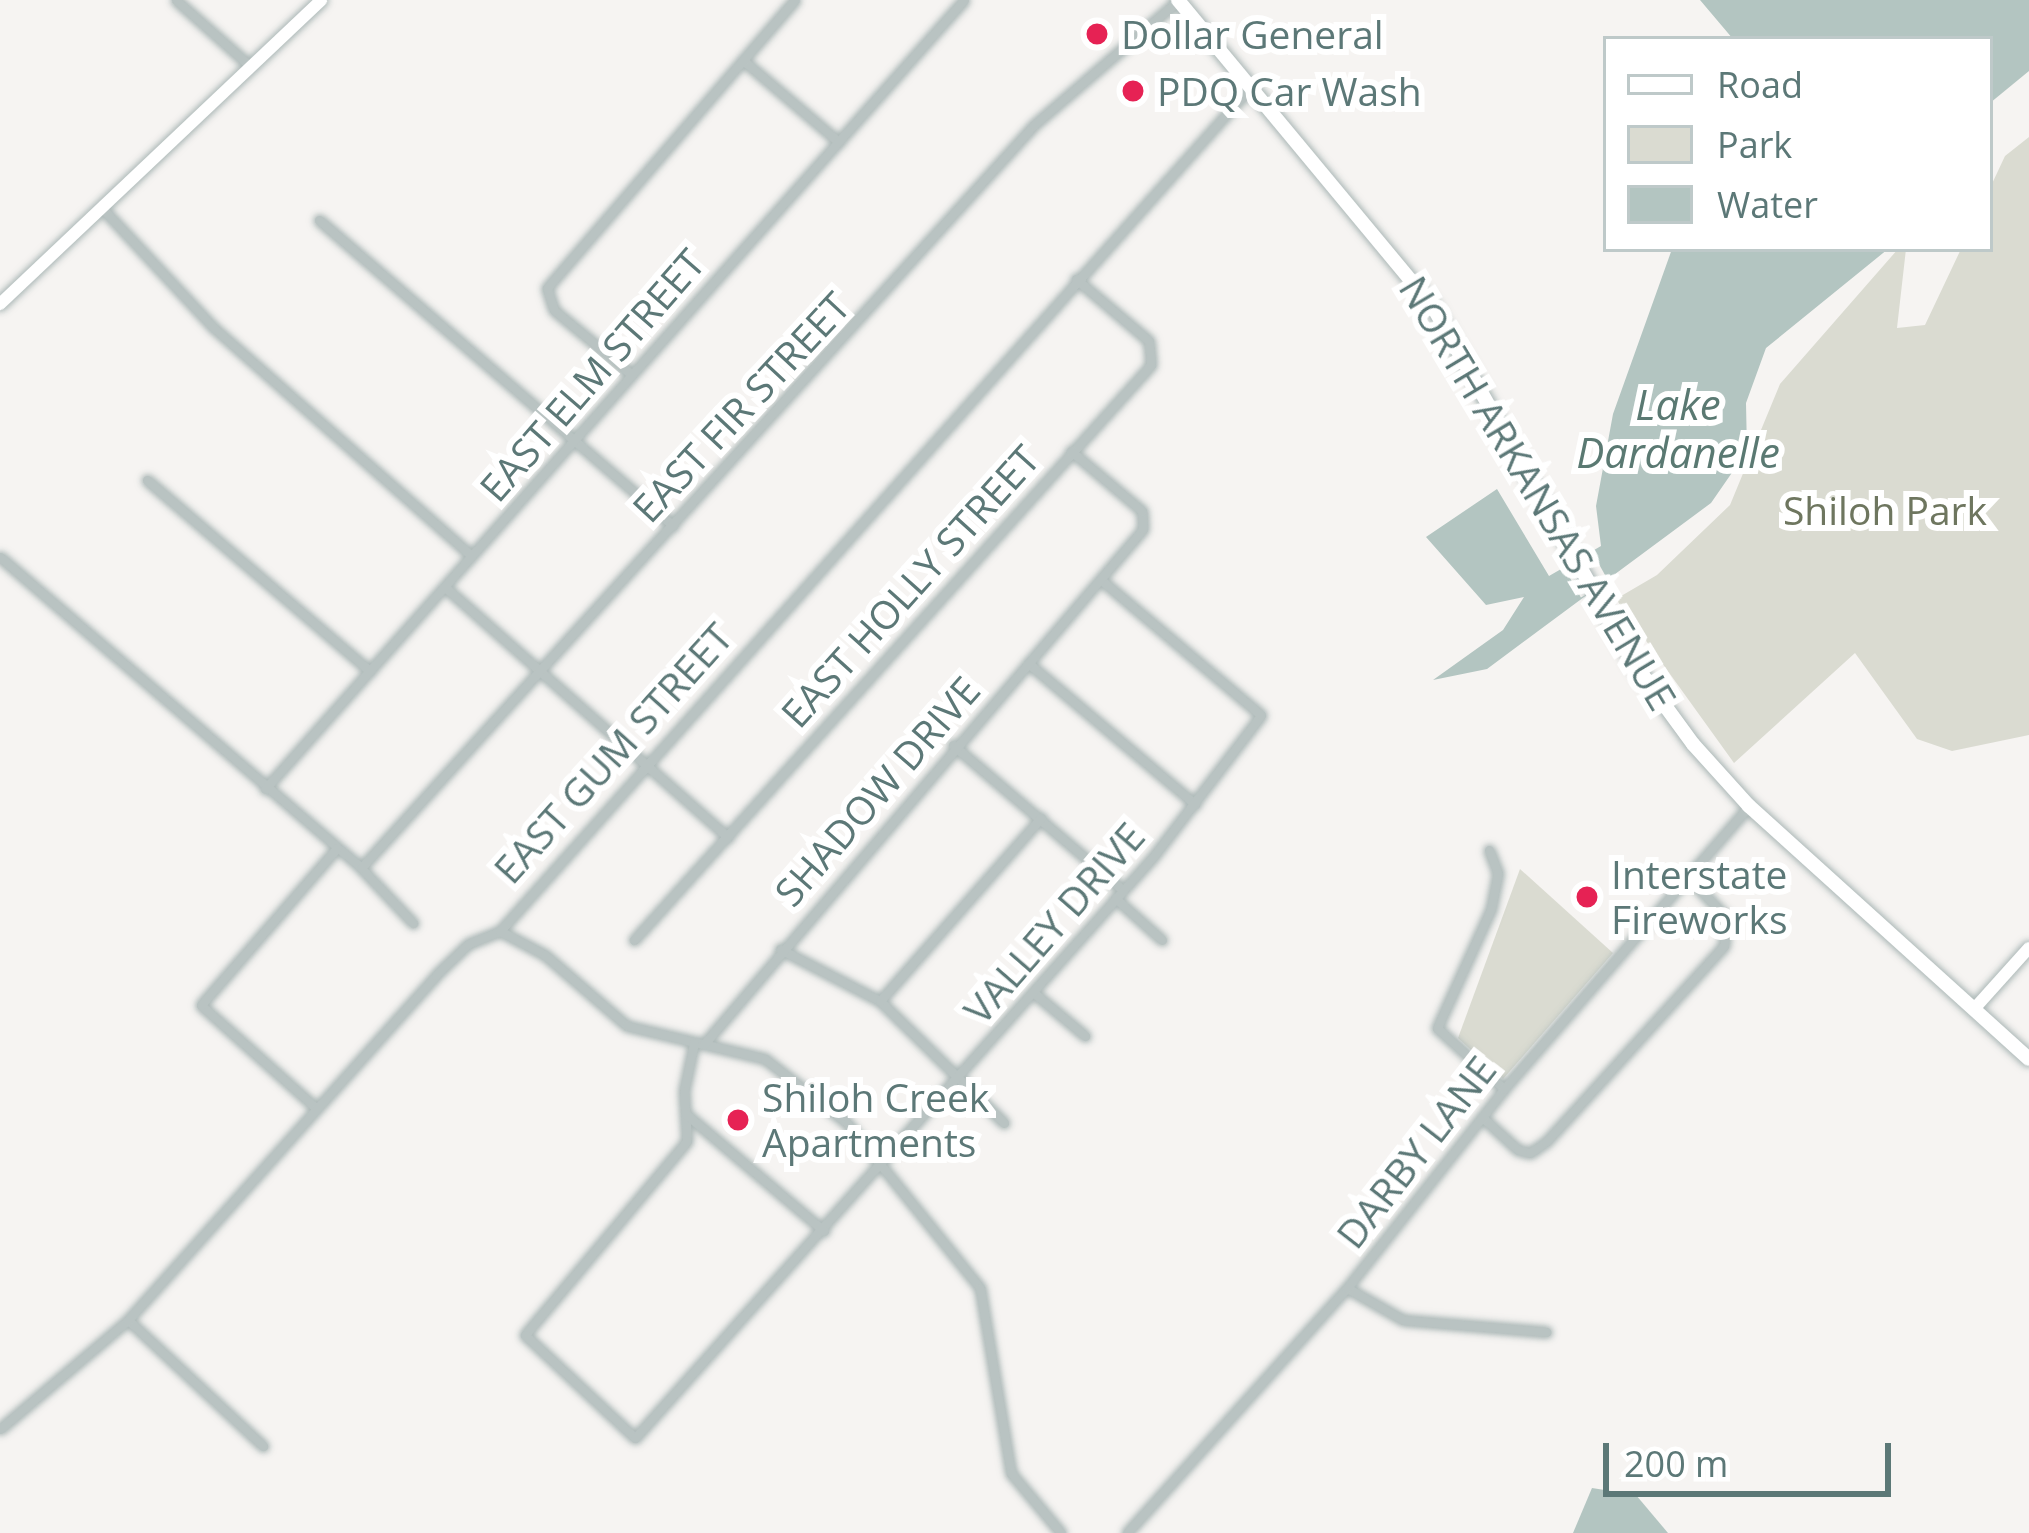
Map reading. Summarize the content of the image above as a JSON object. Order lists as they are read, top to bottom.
{
  "streets": {
    "main road": ["NORTH ARKANSAS AVENUE"],
    "street": [
      "EAST ELM STREET",
      "EAST FIR STREET",
      "EAST HOLLY STREET",
      "EAST GUM STREET",
      "SHADOW DRIVE",
      "VALLEY DRIVE",
      "DARBY LANE"
    ]
  },
  "crossings": [
    ["EAST FIR STREET", "NORTH ARKANSAS AVENUE"],
    ["NORTH ARKANSAS AVENUE", "EAST GUM STREET"],
    ["NORTH ARKANSAS AVENUE", "DARBY LANE"],
    ["EAST HOLLY STREET", "EAST GUM STREET"],
    ["EAST HOLLY STREET", "SHADOW DRIVE"],
    ["SHADOW DRIVE", "VALLEY DRIVE"]
  ],
  "water": ["Lake Dardanelle"],
  "parks": ["Shiloh Park"],
  "places": [
    "Dollar General",
    "PDQ Car Wash",
    "Interstate Fireworks",
    "Shiloh Creek Apartments"
  ],
  "legend": ["Road", "Park", "Water"],
  "scale_bar": "200 m"
}
